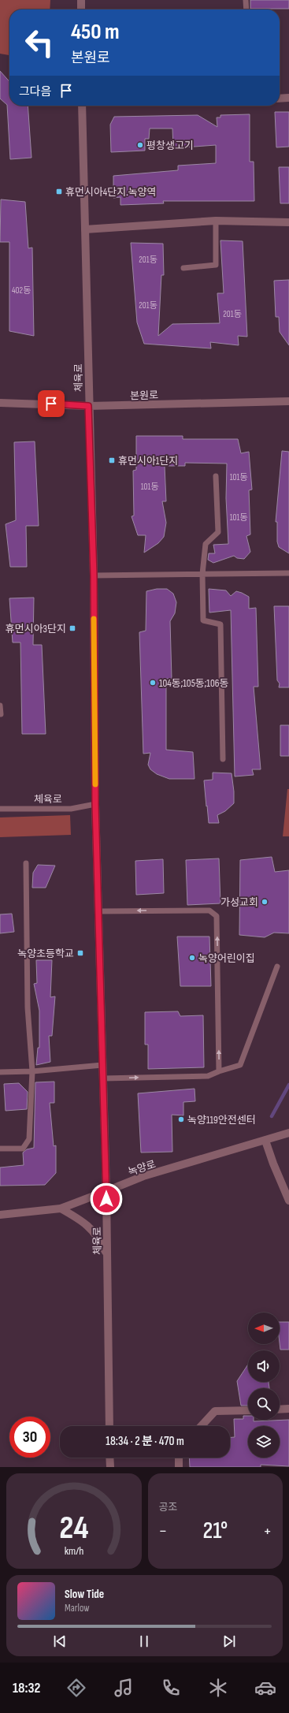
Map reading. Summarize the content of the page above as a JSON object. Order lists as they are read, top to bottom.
{
  "streets": {
    "street": ["체육로", "본원로", "녹양로"]
  },
  "crossings": [
    ["체육로", "본원로"],
    ["체육로", "녹양로"]
  ],
  "places": {
    "other": [
      "평창생고기",
      "104동;105동;106동",
      "가성교회",
      "녹양어린이집",
      "녹양119안전센터"
    ],
    "transit": [
      "휴먼시아4단지.녹양역",
      "휴먼시아1단지",
      "휴먼시아3단지",
      "녹양초등학교"
    ]
  },
  "house_numbers": [
    "201동",
    "402동",
    "201동",
    "201동",
    "101동",
    "101동",
    "101동"
  ],
  "north": "left",
  "page": {
    "turn": ["450 m", "본원로"],
    "then": "그다음",
    "limit": "30",
    "trip": "18:34 · 2 분 · 470 m",
    "tile": "공조",
    "heat": ["−", "21°", "+"],
    "song": ["Slow Tide", "Marlow"],
    "tabs": "18:32",
    "gauge": ["24", "km/h"]
  }
}
